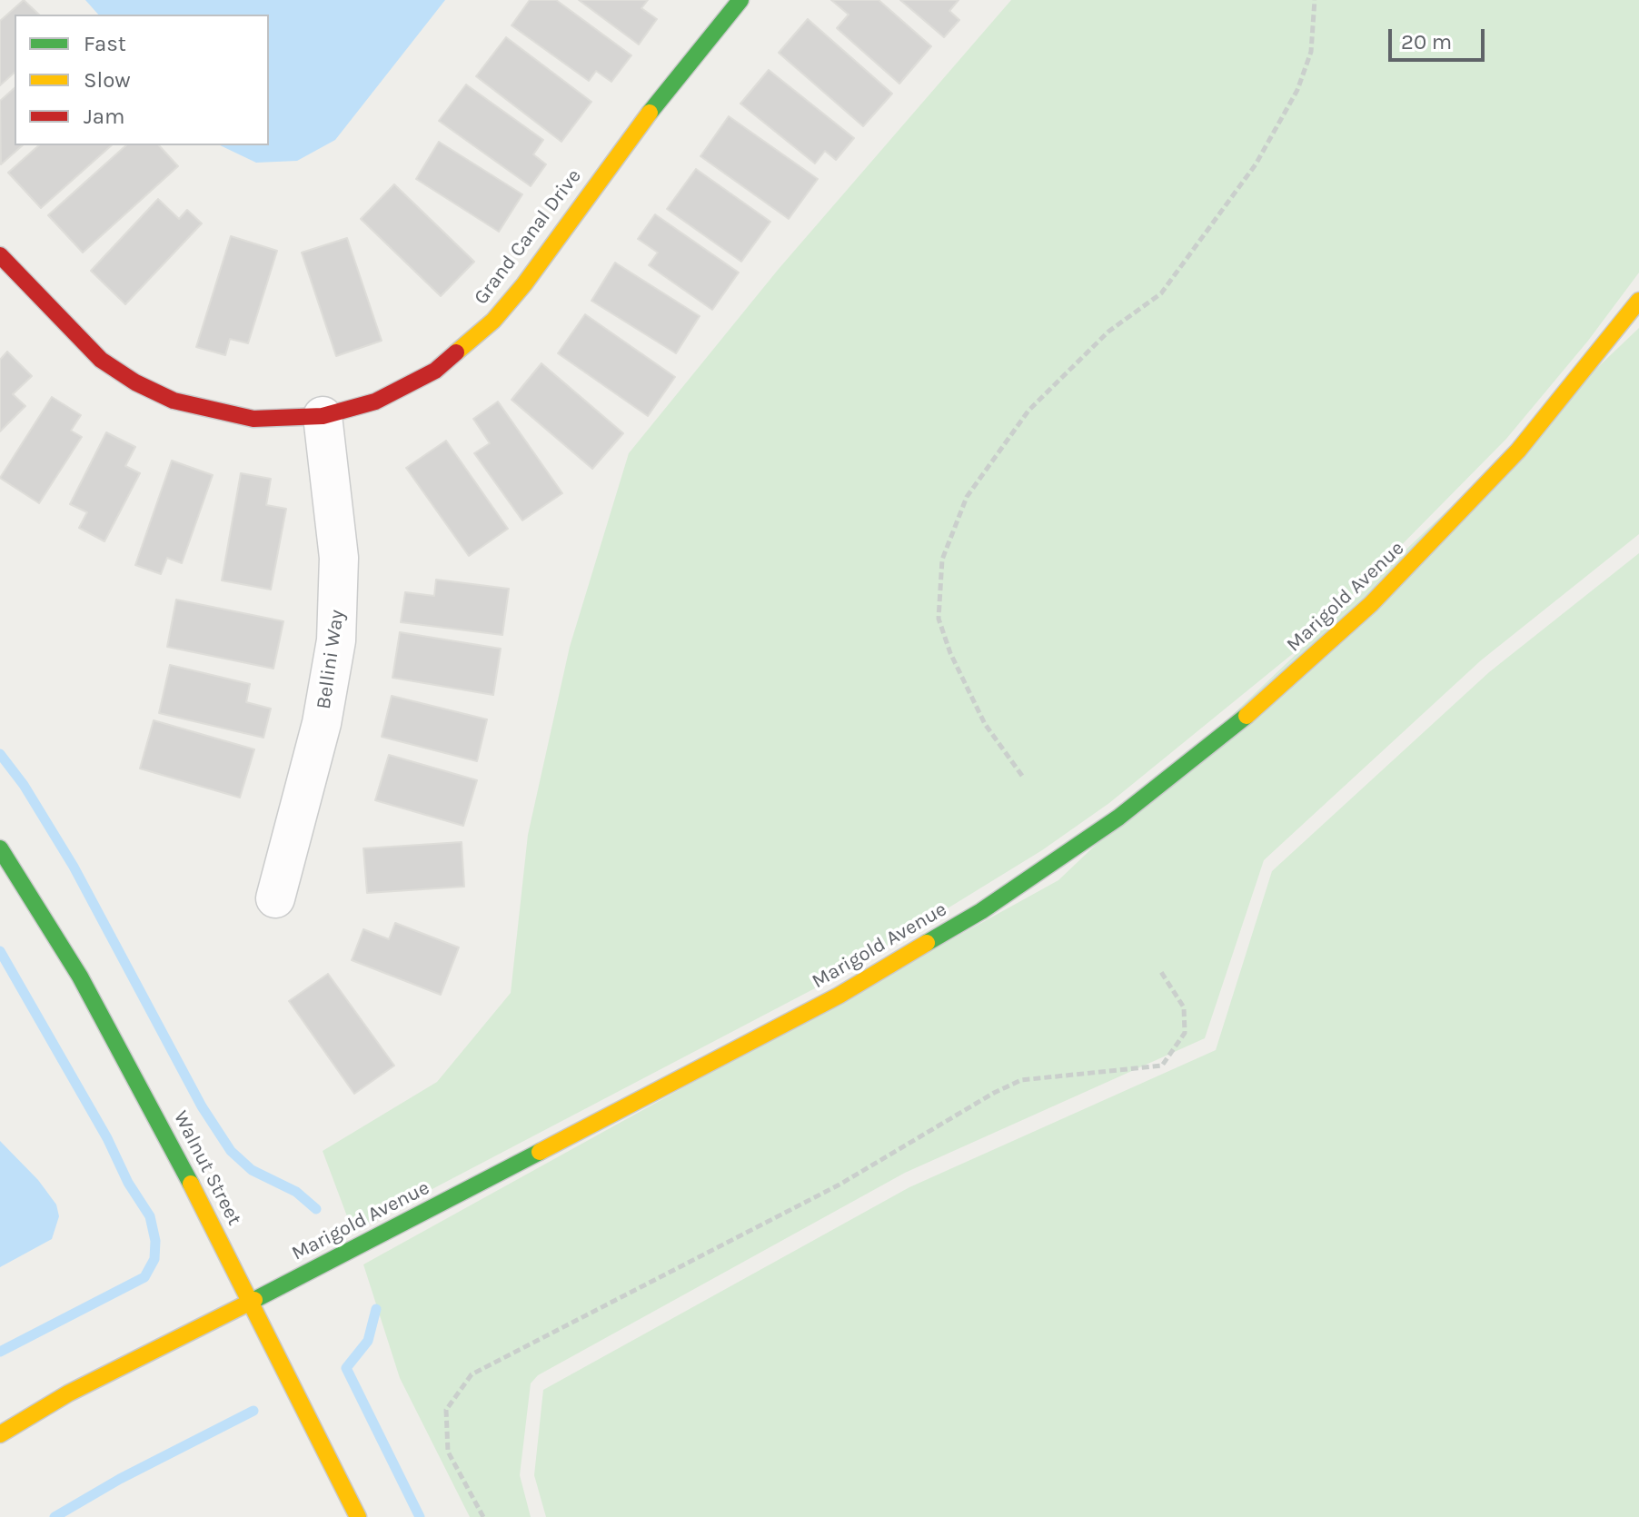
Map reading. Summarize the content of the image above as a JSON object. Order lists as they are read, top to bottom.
{
  "streets": {
    "main road": ["Grand Canal Drive", "Marigold Avenue", "Walnut Street"],
    "street": ["Bellini Way"]
  },
  "crossings": [
    ["Grand Canal Drive", "Bellini Way"],
    ["Marigold Avenue", "Walnut Street"]
  ],
  "legend": ["Fast", "Slow", "Jam"],
  "scale_bar": "20 m"
}
